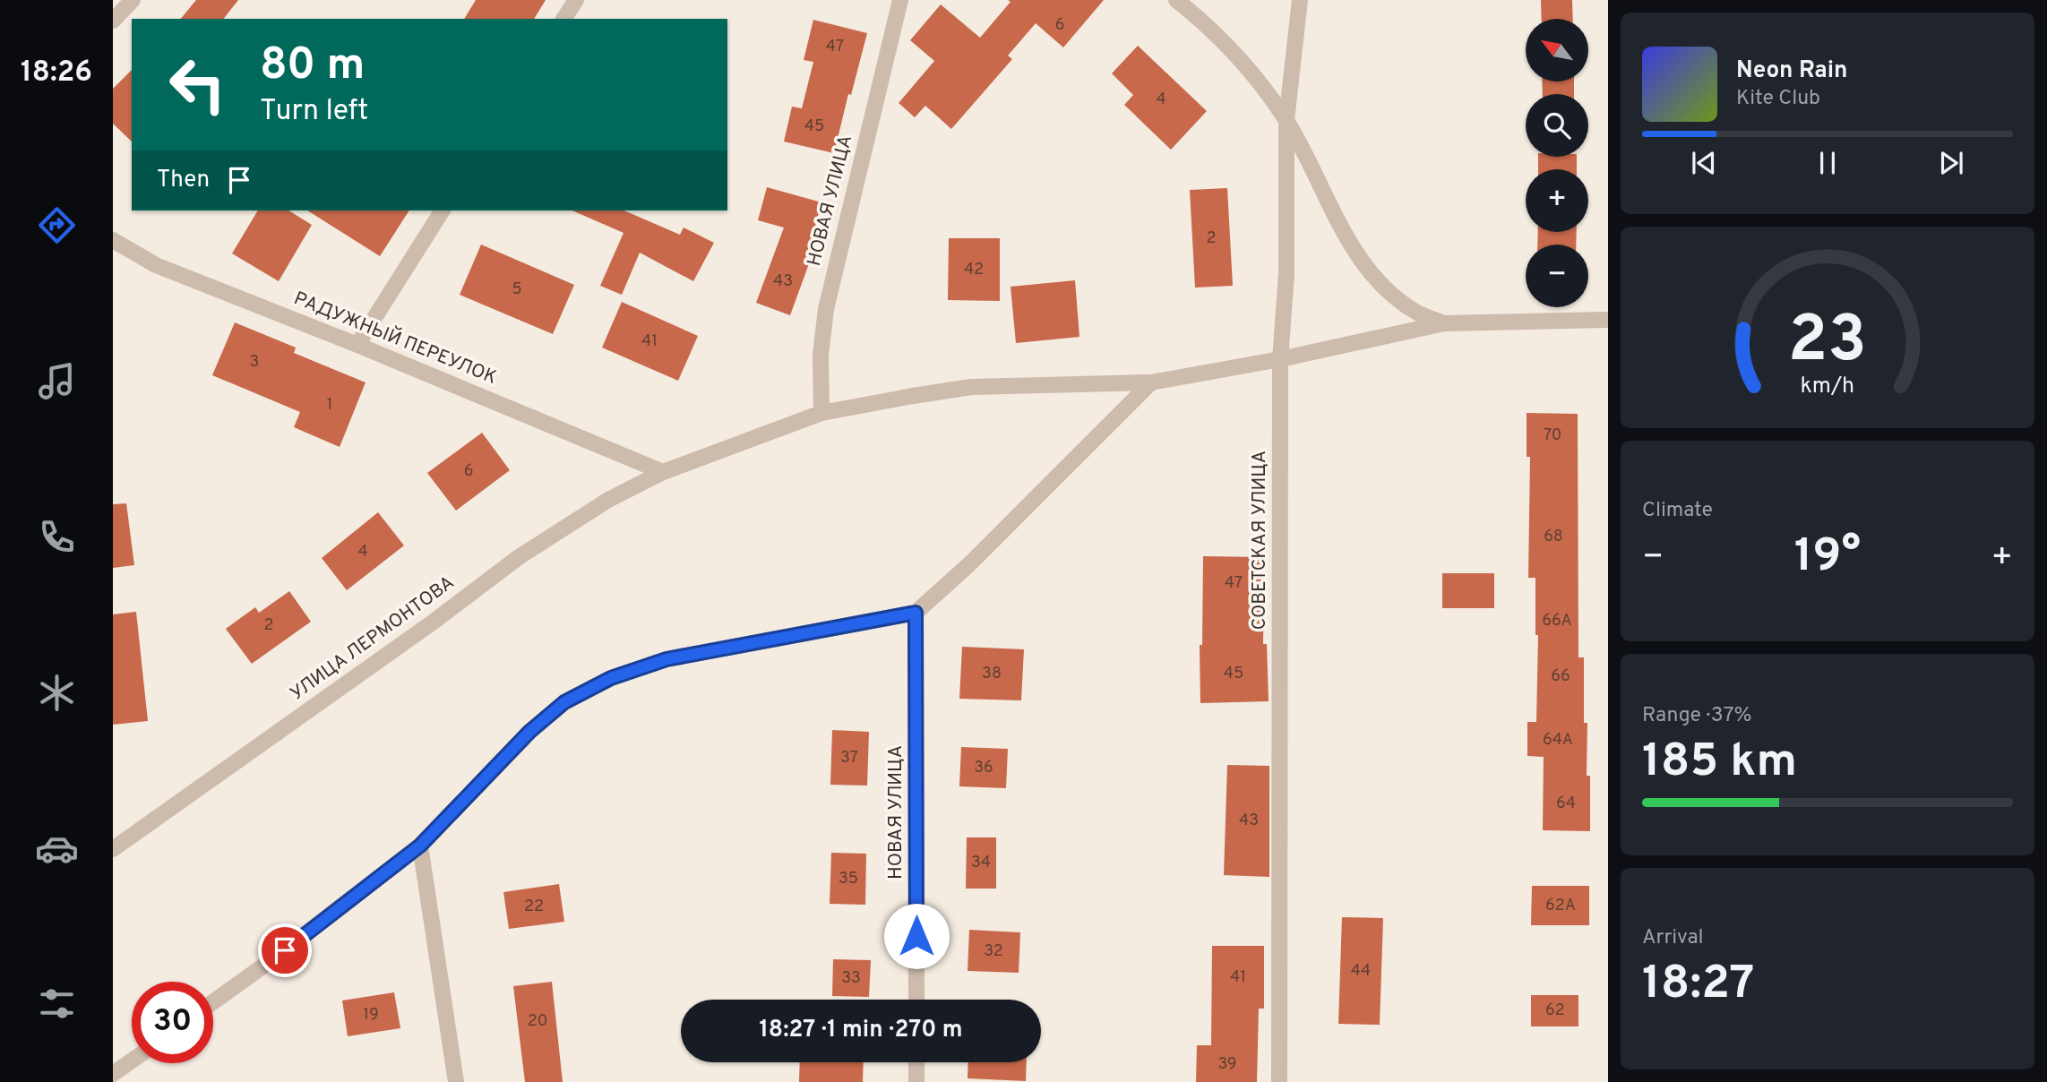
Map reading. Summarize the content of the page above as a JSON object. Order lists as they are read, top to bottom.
{
  "streets": {
    "street": [
      "НОВАЯ УЛИЦА",
      "РАДУЖНЫЙ ПЕРЕУЛОК",
      "СОВЕТСКАЯ УЛИЦА",
      "УЛИЦА ЛЕРМОНТОВА"
    ]
  },
  "crossings": [
    ["НОВАЯ УЛИЦА", "УЛИЦА ЛЕРМОНТОВА"],
    ["РАДУЖНЫЙ ПЕРЕУЛОК", "УЛИЦА ЛЕРМОНТОВА"],
    ["СОВЕТСКАЯ УЛИЦА", "УЛИЦА ЛЕРМОНТОВА"]
  ],
  "house_numbers": [
    "6",
    "47",
    "4",
    "45",
    "2",
    "42",
    "43",
    "5",
    "41",
    "3",
    "1",
    "70",
    "6",
    "68",
    "4",
    "47",
    "66А",
    "2",
    "38",
    "45",
    "66",
    "64А",
    "37",
    "36",
    "64",
    "43",
    "34",
    "35",
    "62А",
    "22",
    "32",
    "44",
    "41",
    "33",
    "62",
    "19",
    "20",
    "39"
  ],
  "north": "top left",
  "page": {
    "tabs": "18:26",
    "map_buttons": ["+", "−"],
    "turn": ["80 m", "Turn left"],
    "song": ["Neon Rain", "Kite Club"],
    "then": "Then",
    "tile": [
      "Climate",
      ["Range · 37%", "185 km"],
      ["Arrival", "18:27"]
    ],
    "heat": ["−", "19°", "+"],
    "limit": "30",
    "trip": "18:27 · 1 min · 270 m",
    "gauge": ["23", "km/h"]
  }
}
